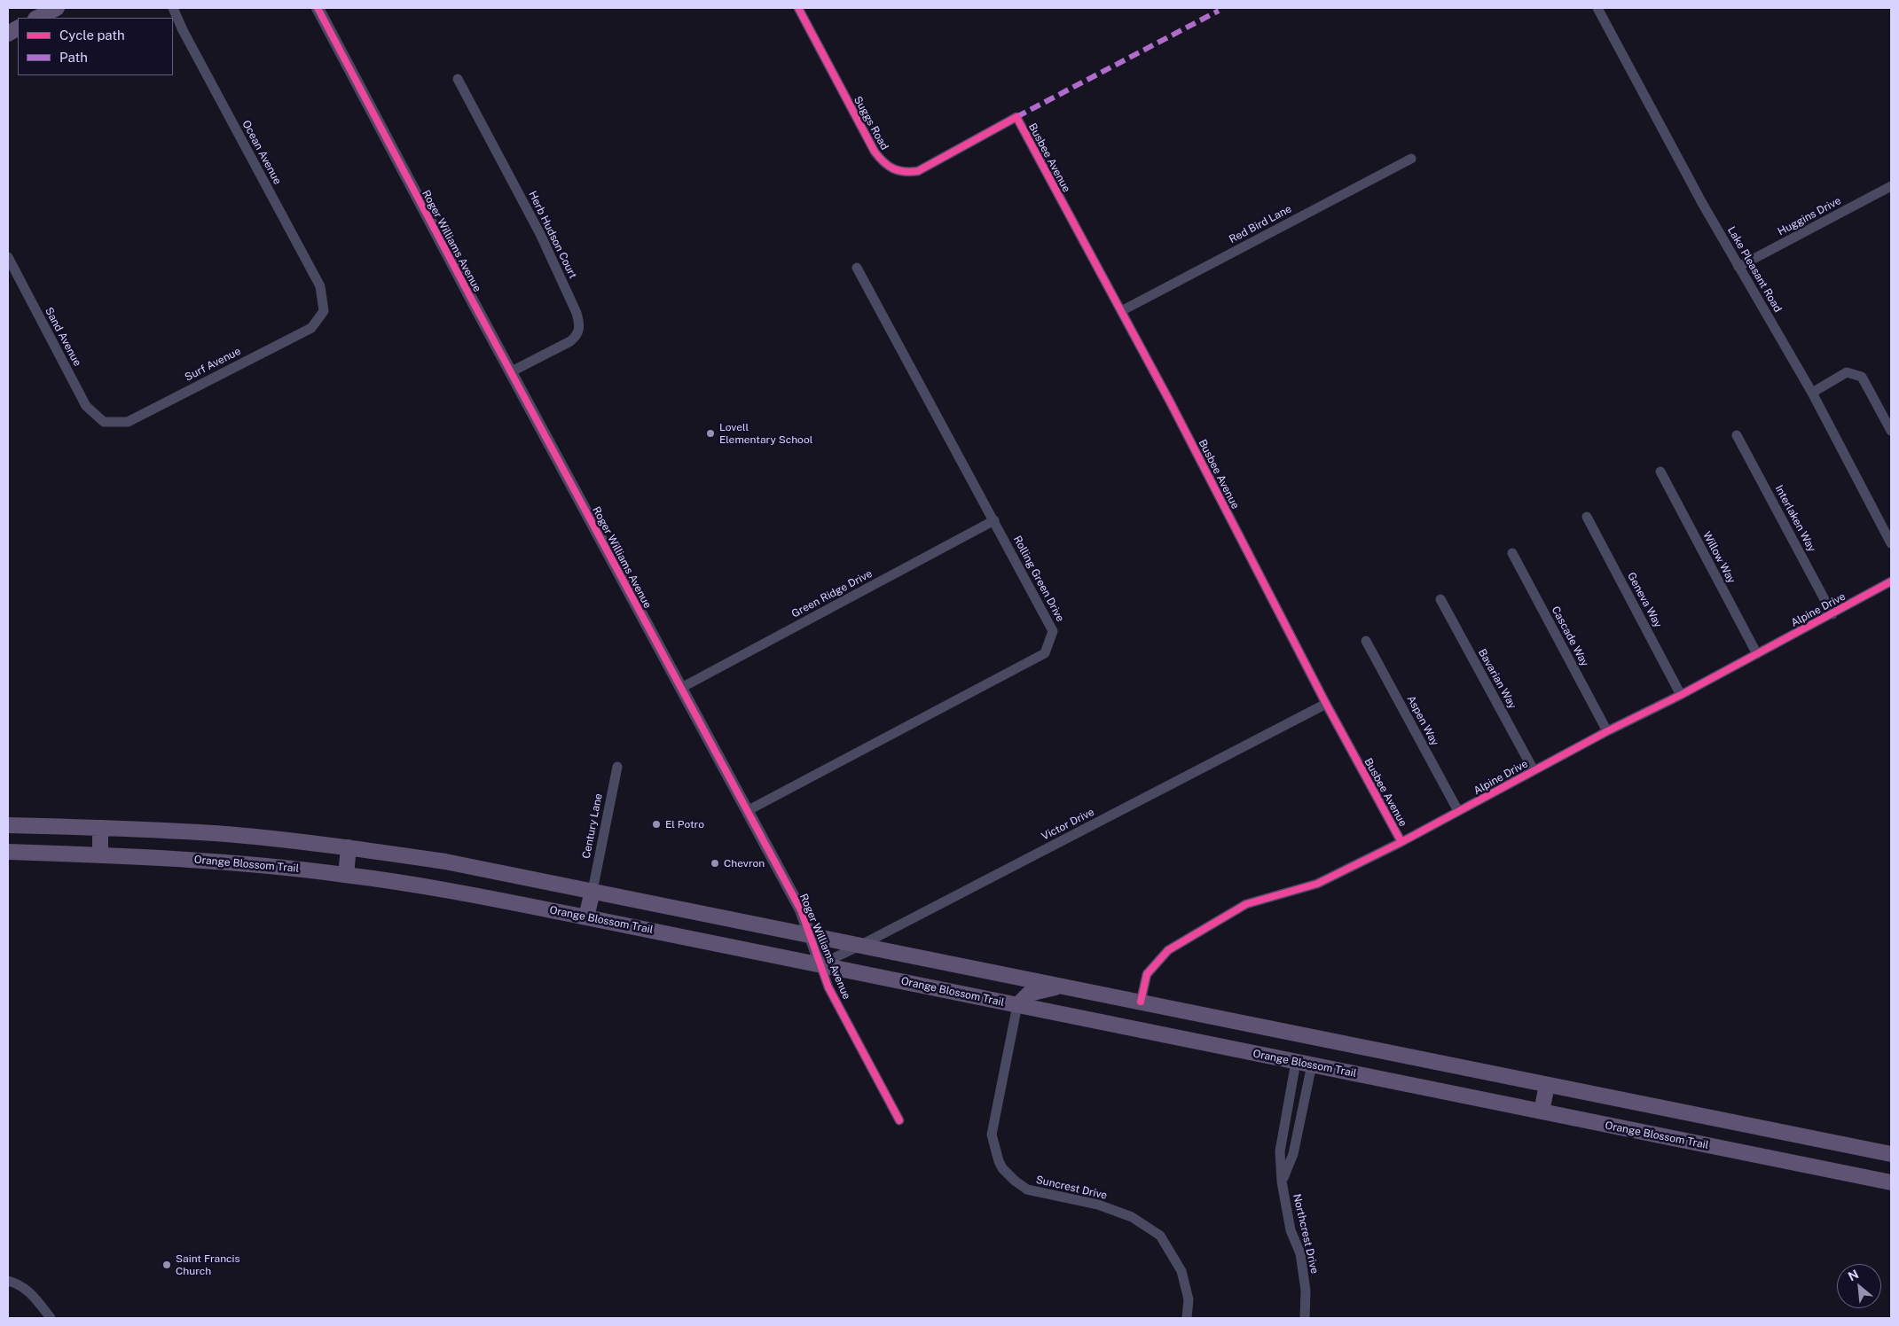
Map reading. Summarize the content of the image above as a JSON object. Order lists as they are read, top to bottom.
{
  "streets": {
    "main road": ["Orange Blossom Trail"],
    "street": [
      "Suggs Road",
      "Ocean Avenue",
      "Busbee Avenue",
      "Huggins Drive",
      "Red Bird Lane",
      "Herb Hudson Court",
      "Roger Williams Avenue",
      "Lake Pleasant Road",
      "Sand Avenue",
      "Surf Avenue",
      "Interlaken Way",
      "Willow Way",
      "Rolling Green Drive",
      "Green Ridge Drive",
      "Geneva Way",
      "Alpine Drive",
      "Cascade Way",
      "Bavarian Way",
      "Aspen Way",
      "Victor Drive",
      "Century Lane",
      "Suncrest Drive",
      "Northcrest Drive"
    ]
  },
  "crossings": [
    ["Suggs Road", "Busbee Avenue"],
    ["Ocean Avenue", "Surf Avenue"],
    ["Busbee Avenue", "Red Bird Lane"],
    ["Busbee Avenue", "Alpine Drive"],
    ["Busbee Avenue", "Victor Drive"],
    ["Huggins Drive", "Lake Pleasant Road"],
    ["Herb Hudson Court", "Roger Williams Avenue"],
    ["Roger Williams Avenue", "Rolling Green Drive"],
    ["Roger Williams Avenue", "Green Ridge Drive"],
    ["Roger Williams Avenue", "Victor Drive"],
    ["Roger Williams Avenue", "Orange Blossom Trail"],
    ["Sand Avenue", "Surf Avenue"],
    ["Interlaken Way", "Alpine Drive"],
    ["Willow Way", "Alpine Drive"],
    ["Rolling Green Drive", "Green Ridge Drive"],
    ["Geneva Way", "Alpine Drive"],
    ["Alpine Drive", "Cascade Way"],
    ["Alpine Drive", "Bavarian Way"],
    ["Alpine Drive", "Aspen Way"],
    ["Victor Drive", "Orange Blossom Trail"],
    ["Orange Blossom Trail", "Suncrest Drive"],
    ["Orange Blossom Trail", "Northcrest Drive"]
  ],
  "places": [
    "Lovell Elementary School",
    "El Potro",
    "Chevron",
    "Saint Francis Church"
  ],
  "legend": ["Cycle path", "Path"],
  "north": "top left"
}
